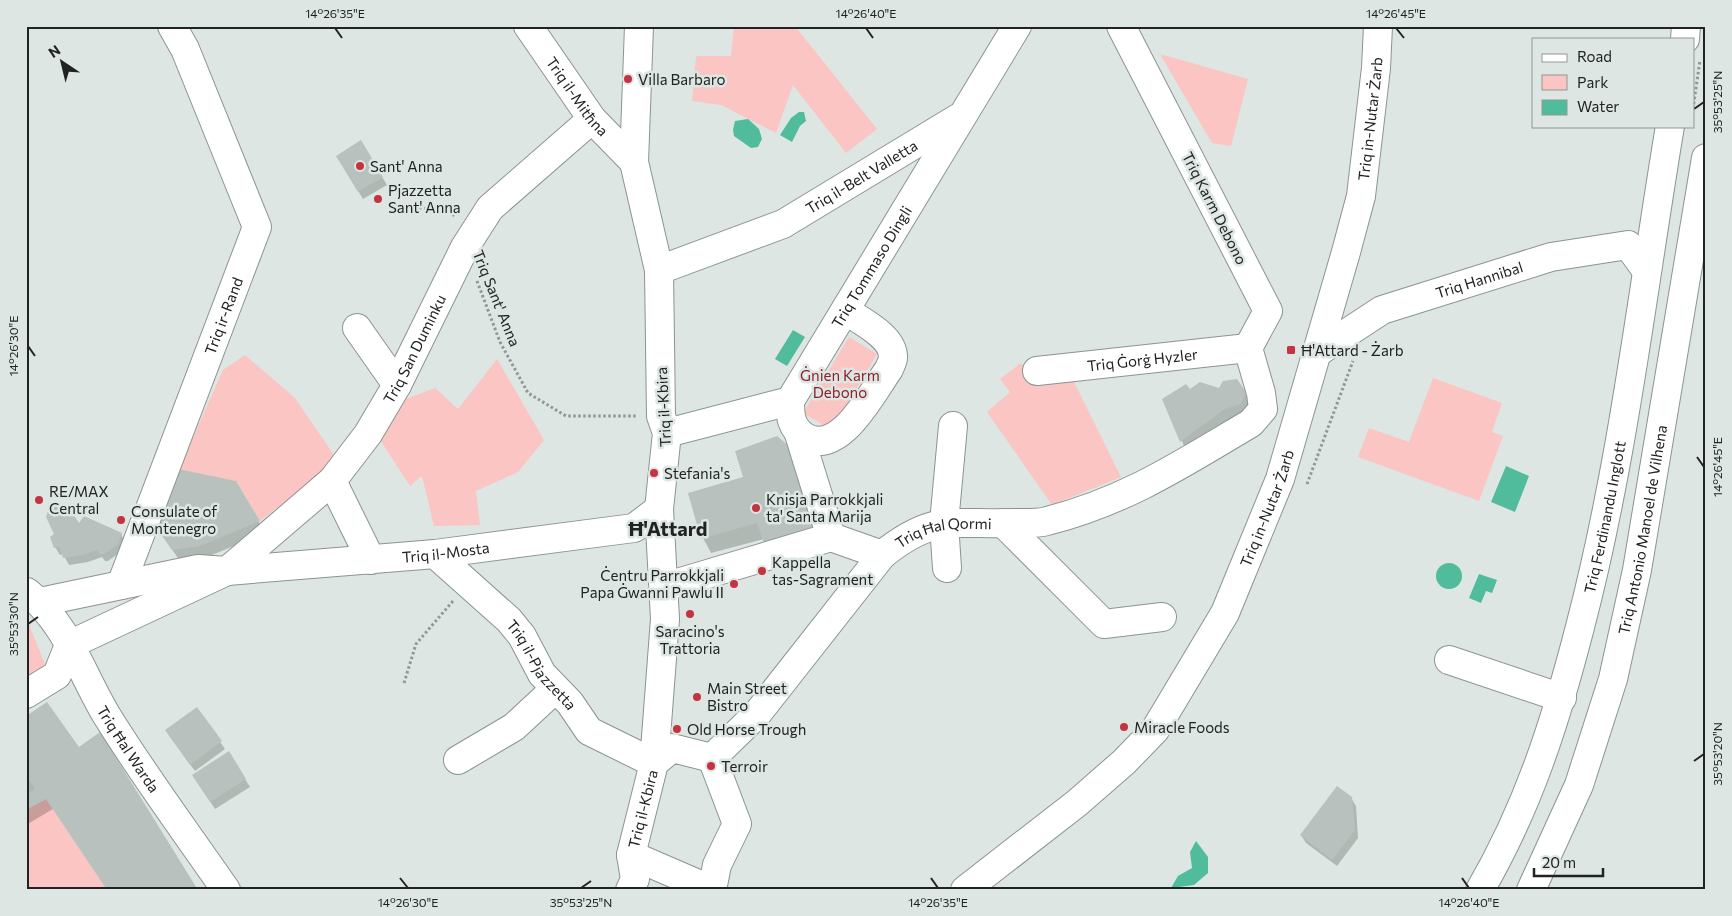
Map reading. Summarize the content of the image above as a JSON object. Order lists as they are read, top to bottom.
{
  "streets": {
    "main road": [
      "Triq il-Mitħna",
      "Triq in-Nutar Żarb",
      "Triq il-Belt Valletta",
      "Triq Karm Debono",
      "Triq Tommaso Dingli",
      "Triq Hannibal",
      "Triq ir-Rand",
      "Triq San Duminku",
      "Triq Ġorġ Hyzler",
      "Triq il-Kbira",
      "Triq Ferdinandu Inglott",
      "Triq Antonio Manoel de Vilhena",
      "Triq Ħal Qormi",
      "Triq il-Mosta",
      "Triq il-Pjazzetta",
      "Triq Ħal Warda"
    ],
    "path": ["Triq Sant' Anna"]
  },
  "crossings": [
    ["Triq il-Mitħna", "Triq San Duminku"],
    ["Triq il-Mitħna", "Triq il-Kbira"],
    ["Triq in-Nutar Żarb", "Triq Hannibal"],
    ["Triq il-Belt Valletta", "Triq Tommaso Dingli"],
    ["Triq il-Belt Valletta", "Triq il-Kbira"],
    ["Triq Karm Debono", "Triq Ġorġ Hyzler"],
    ["Triq Karm Debono", "Triq Ħal Qormi"],
    ["Triq Hannibal", "Triq Ferdinandu Inglott"],
    ["Triq Sant' Anna", "Triq San Duminku"],
    ["Triq Sant' Anna", "Triq il-Kbira"],
    ["Triq ir-Rand", "Triq il-Mosta"],
    ["Triq San Duminku", "Triq il-Mosta"],
    ["Triq Ġorġ Hyzler", "Triq Ħal Qormi"],
    ["Triq il-Kbira", "Triq il-Mosta"],
    ["Triq il-Kbira", "Triq il-Pjazzetta"],
    ["Triq il-Mosta", "Triq il-Pjazzetta"],
    ["Triq il-Mosta", "Triq Ħal Warda"]
  ],
  "districts": ["Ħ'Attard"],
  "parks": ["Ġnien Karm Debono"],
  "places": {
    "other": [
      "Villa Barbaro",
      "Sant' Anna",
      "Pjazzetta Sant' Anna",
      "Stefania's",
      "RE/MAX Central",
      "Knisja Parrokkjali ta' Santa Marija",
      "Consulate of Montenegro",
      "Kappella tas-Sagrament",
      "Ċentru Parrokkjali Papa Ġwanni Pawlu II",
      "Saracino's Trattoria",
      "Main Street Bistro",
      "Miracle Foods",
      "Old Horse Trough",
      "Terroir"
    ],
    "transit": ["Ħ'Attard - Żarb"]
  },
  "legend": ["Road", "Park", "Water"],
  "scale_bar": "20 m",
  "north": "top left",
  "coordinates": [
    "14°26'35\"E",
    "14°26'40\"E",
    "14°26'45\"E",
    "35°53'25\"N",
    "14°26'30\"E",
    "35°53'30\"N",
    "35°53'20\"N"
  ]
}
